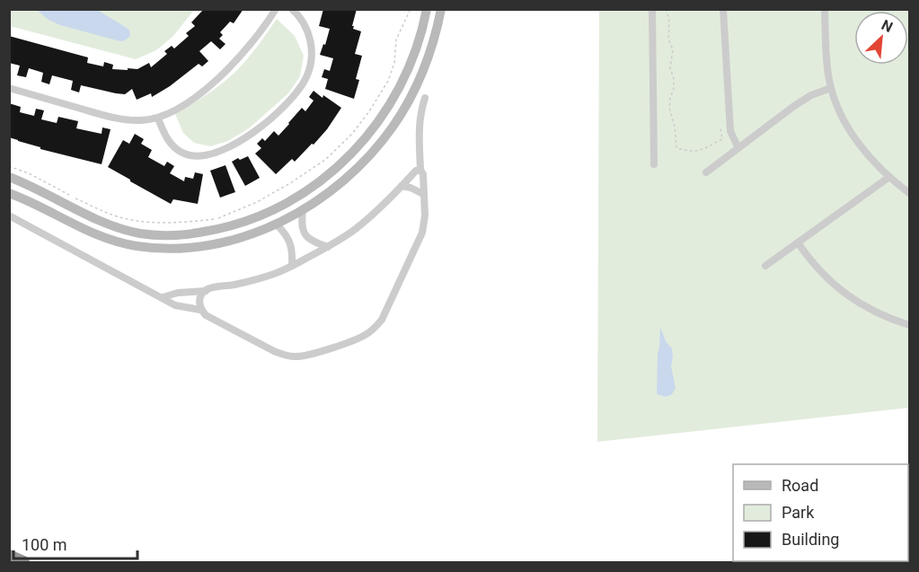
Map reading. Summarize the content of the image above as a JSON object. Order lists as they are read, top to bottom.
{
  "legend": ["Road", "Park", "Building"],
  "scale_bar": "100 m",
  "north": "top right"
}
